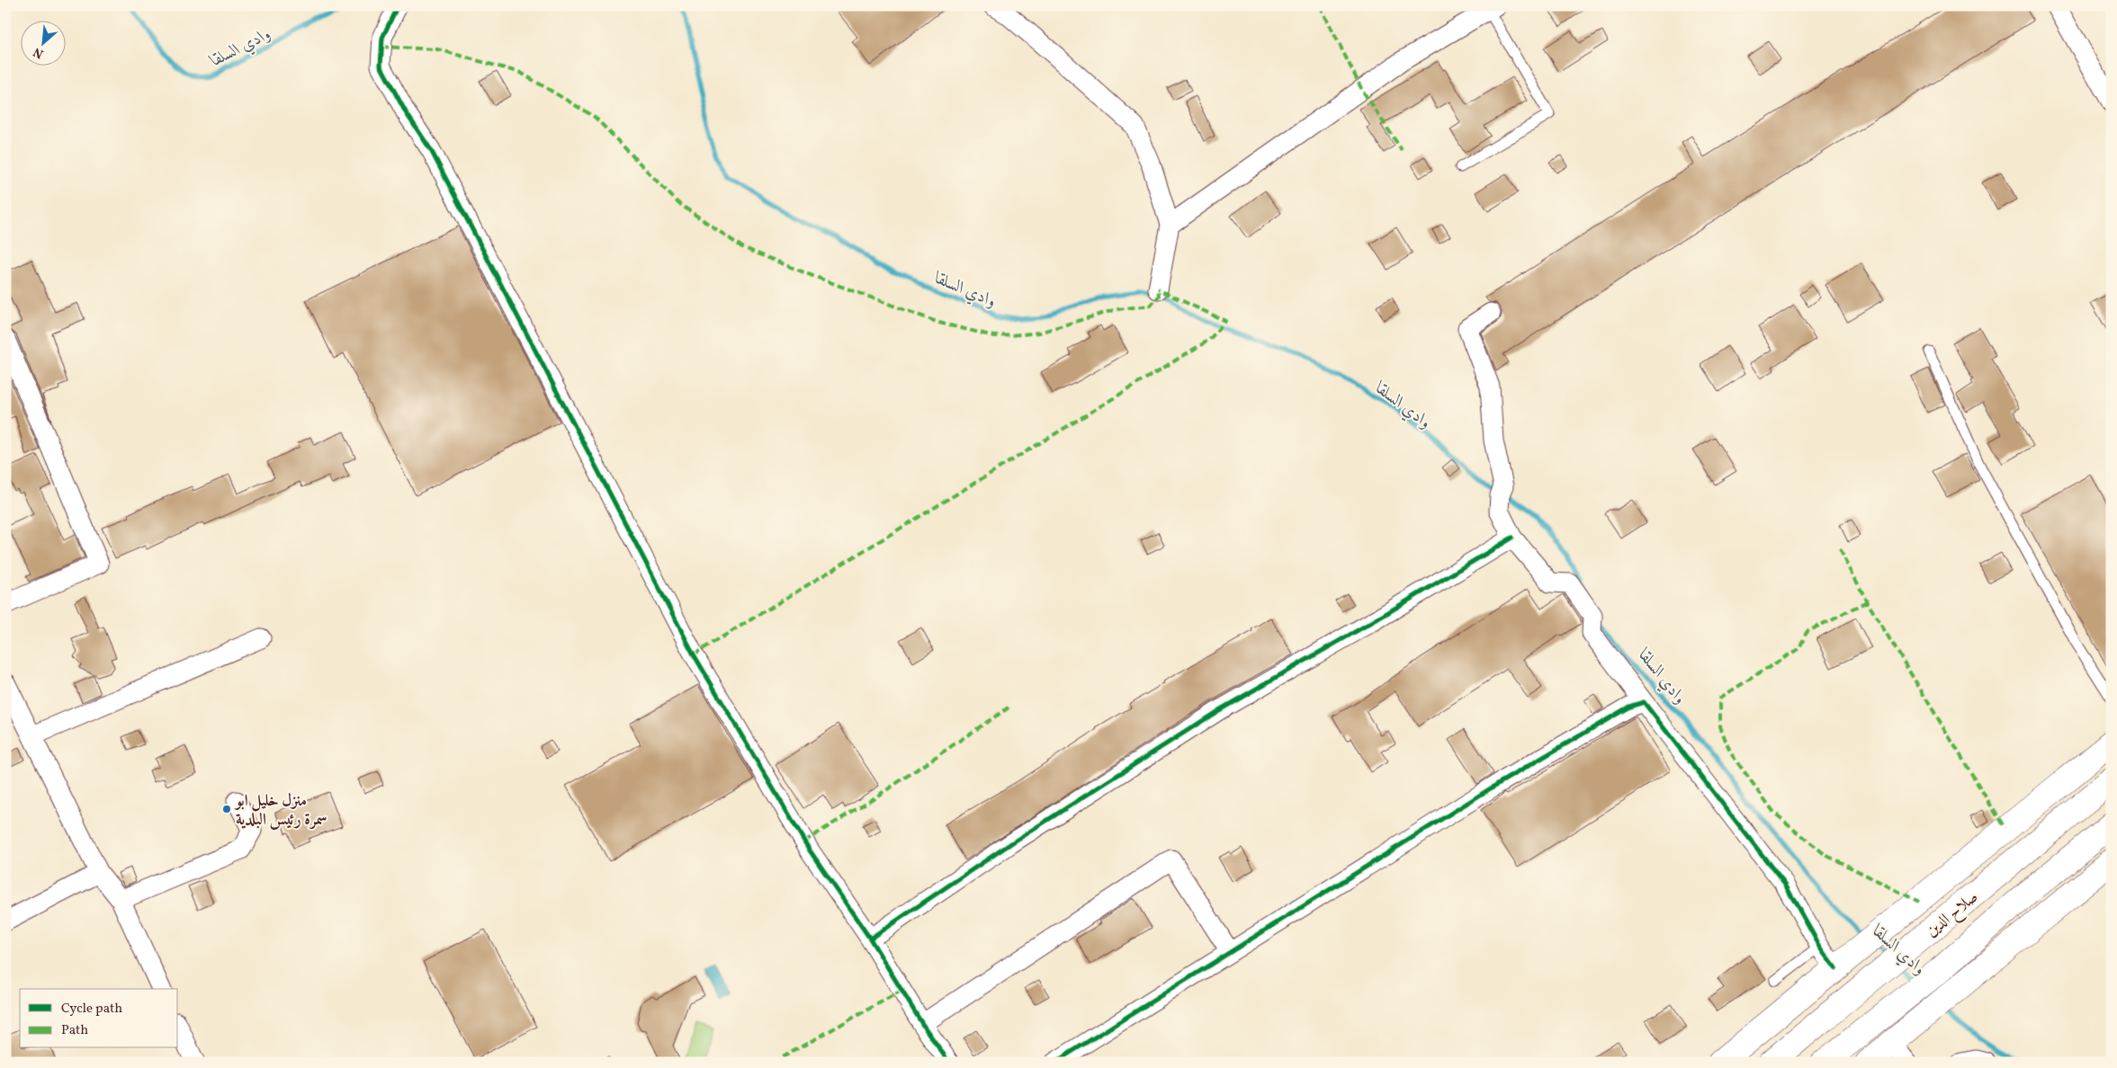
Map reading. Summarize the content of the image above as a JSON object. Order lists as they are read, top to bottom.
{
  "streets": {
    "main road": ["صلاح الدين"]
  },
  "water": ["وادي السلقا"],
  "places": ["منزل خليل ابو سمرة رئيس البلدية"],
  "legend": ["Cycle path", "Path"],
  "north": "bottom left"
}
